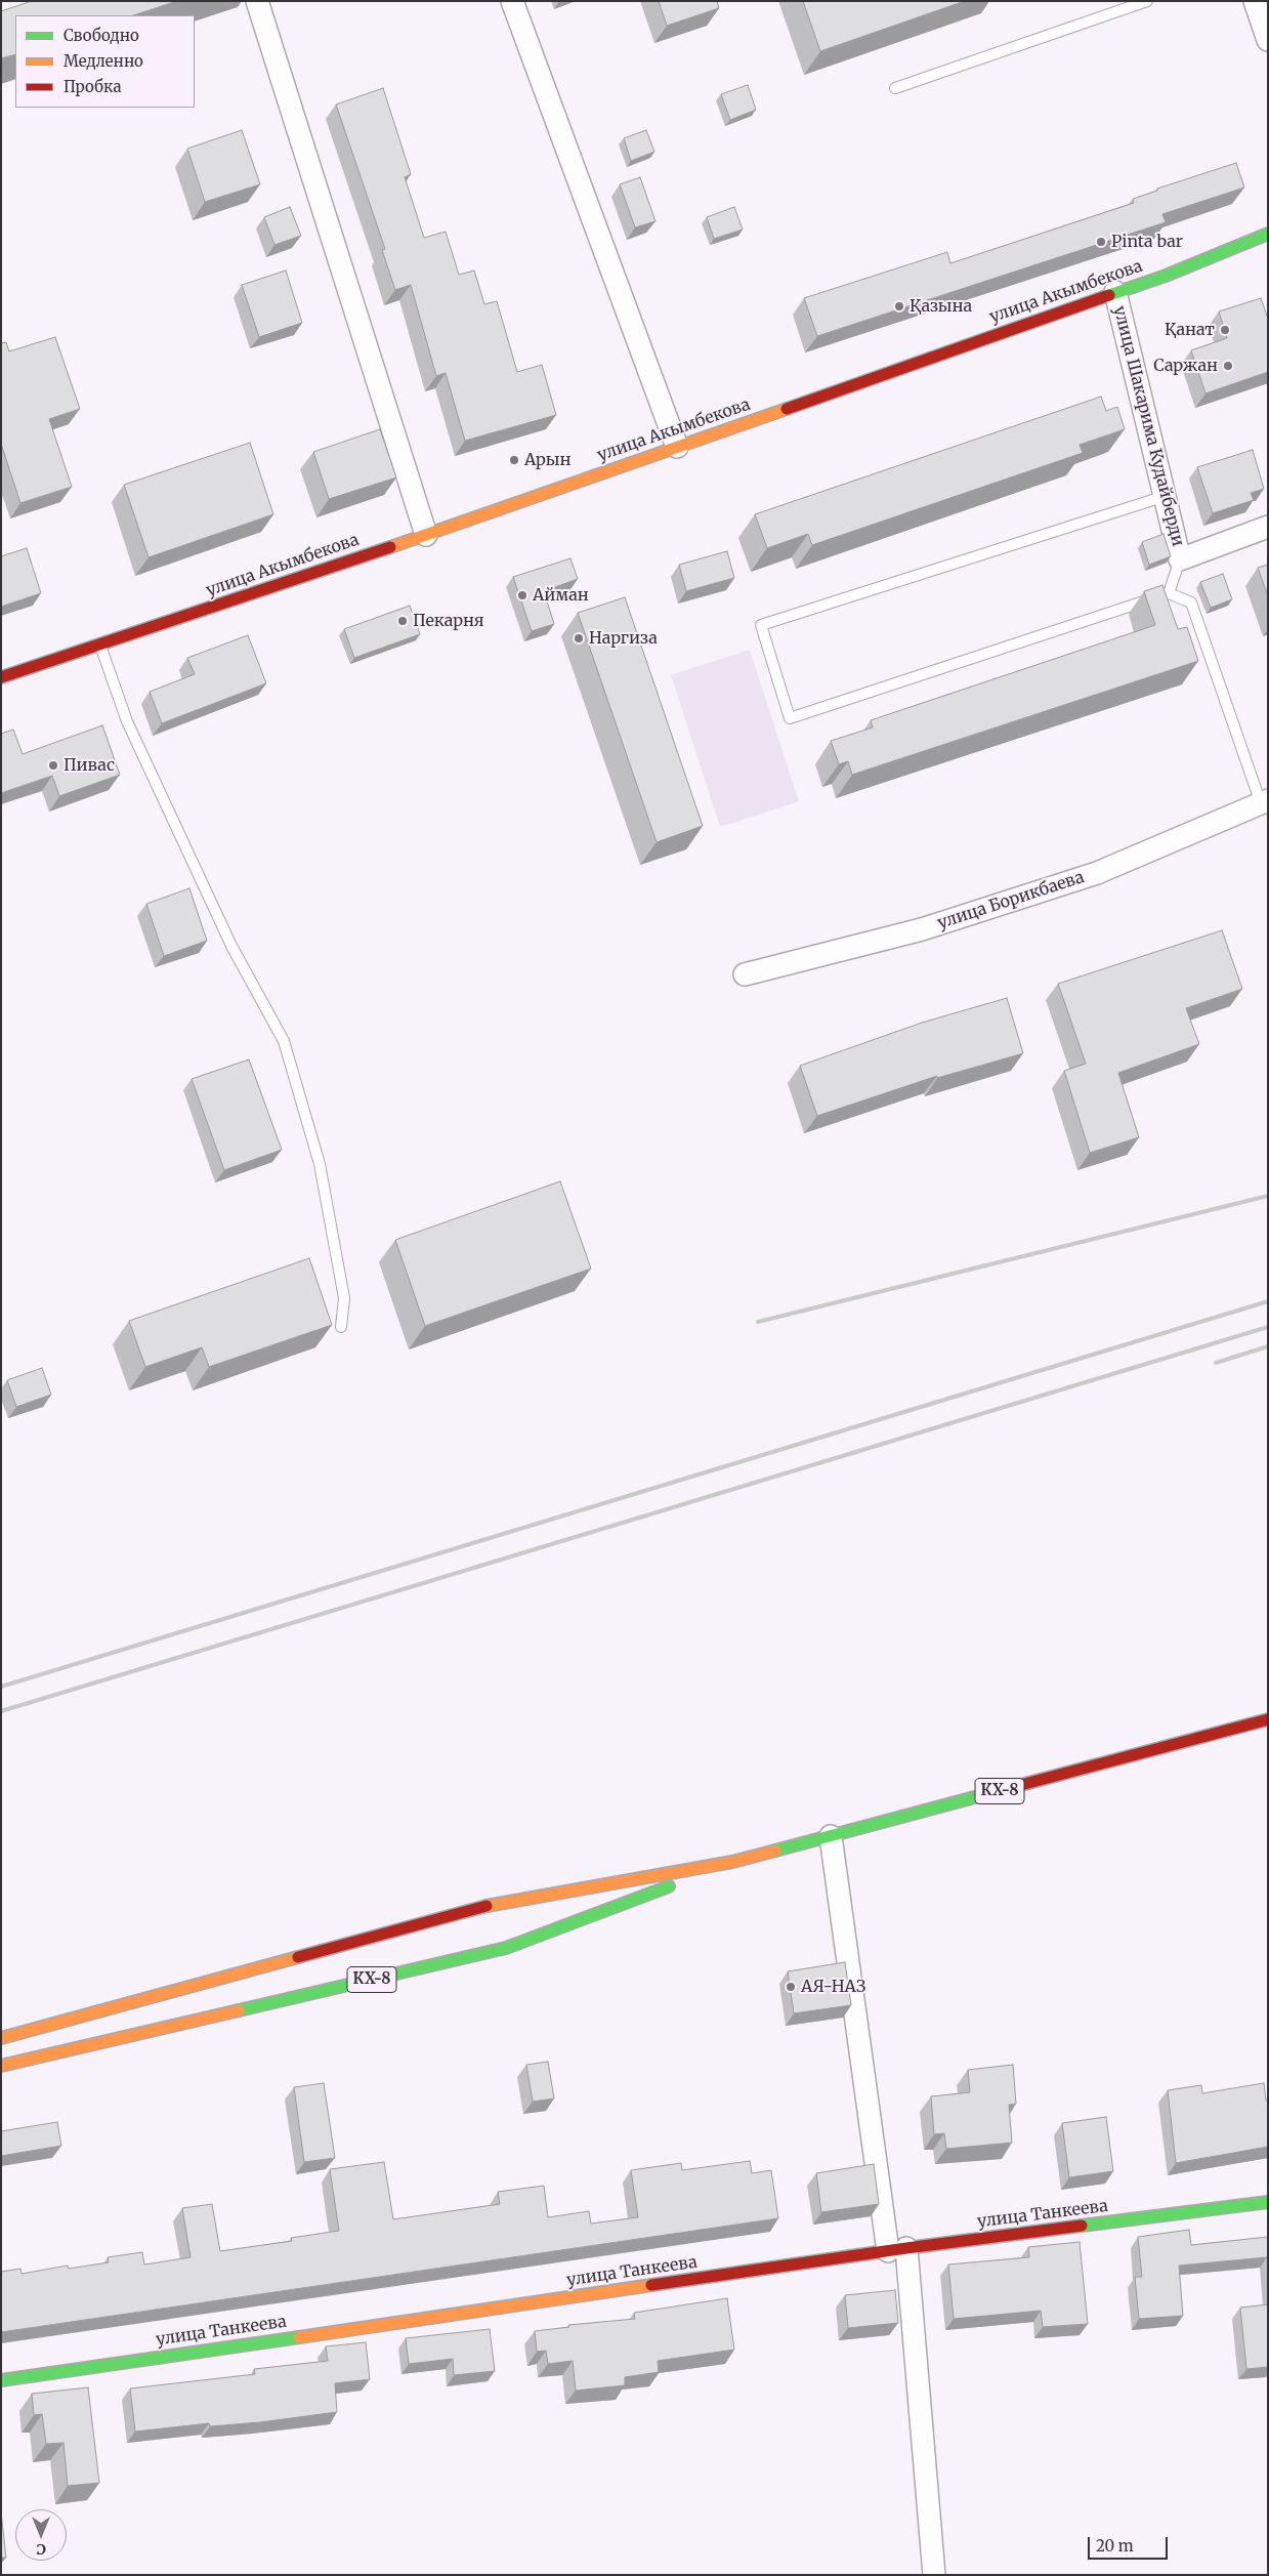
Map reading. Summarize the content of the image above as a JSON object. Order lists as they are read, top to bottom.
{
  "streets": {
    "street": [
      "улица Акымбекова",
      "улица Шакарима Кудайберди",
      "улица Борикбаева",
      "КХ-8",
      "улица Танкеева"
    ]
  },
  "crossings": [
    ["улица Акымбекова", "улица Шакарима Кудайберди"]
  ],
  "places": [
    "Pinta bar",
    "Қазына",
    "Қанат",
    "Саржан",
    "Арын",
    "Айман",
    "Пекарня",
    "Наргиза",
    "Пивас",
    "АЯ-НАЗ"
  ],
  "legend": ["Свободно", "Медленно", "Пробка"],
  "scale_bar": "20 m",
  "north": "bottom"
}
